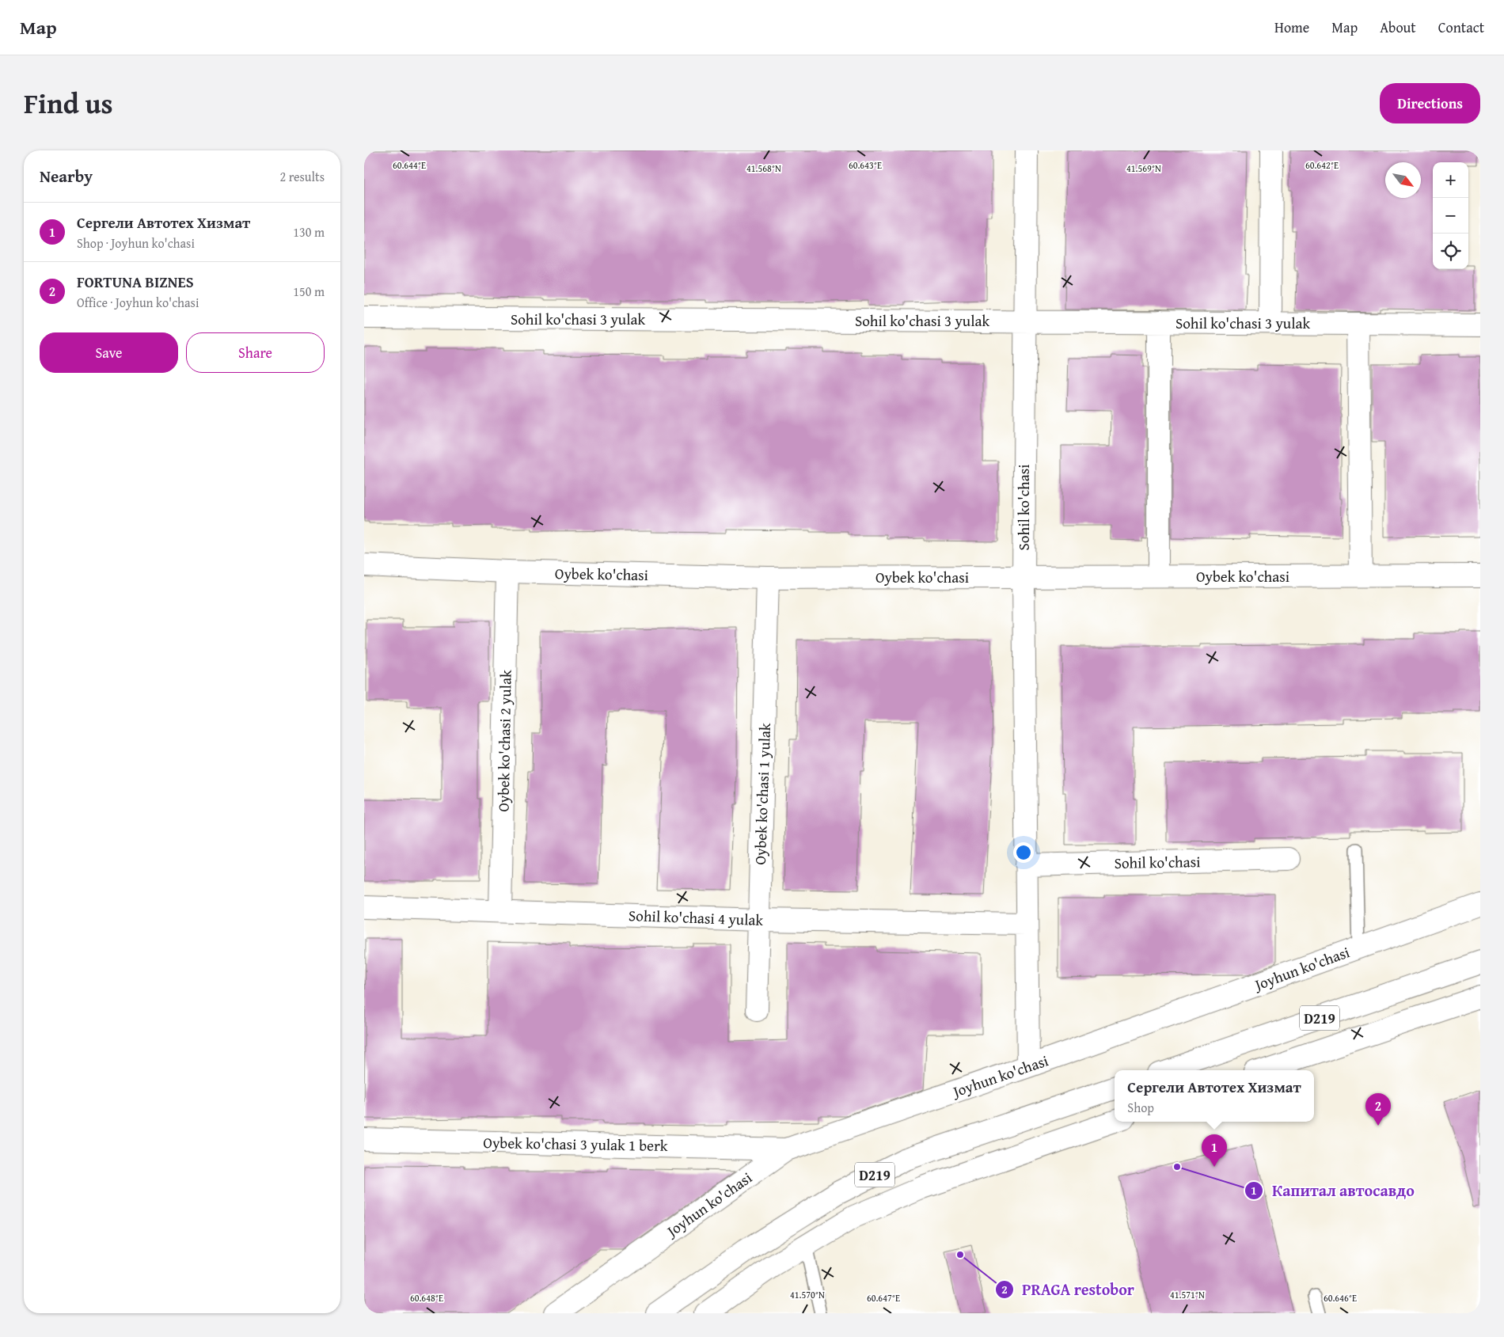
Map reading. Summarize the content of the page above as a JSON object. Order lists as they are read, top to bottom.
{
  "streets": {
    "street": [
      "Sohil ko'chasi 3 yulak",
      "Sohil ko'chasi",
      "Oybek ko'chasi",
      "Oybek ko'chasi 2 yulak",
      "Oybek ko'chasi 1 yulak",
      "Sohil ko'chasi 4 yulak",
      "Joyhun ko'chasi",
      "D219",
      "Oybek ko'chasi 3 yulak 1 berk"
    ]
  },
  "crossings": [
    ["Sohil ko'chasi 3 yulak", "Sohil ko'chasi"],
    ["Sohil ko'chasi", "Oybek ko'chasi"],
    ["Sohil ko'chasi", "Sohil ko'chasi 4 yulak"],
    ["Sohil ko'chasi", "Joyhun ko'chasi"],
    ["Oybek ko'chasi", "Oybek ko'chasi 2 yulak"],
    ["Oybek ko'chasi", "Oybek ko'chasi 1 yulak"],
    ["Oybek ko'chasi 2 yulak", "Sohil ko'chasi 4 yulak"],
    ["Oybek ko'chasi 1 yulak", "Sohil ko'chasi 4 yulak"],
    ["Joyhun ko'chasi", "Oybek ko'chasi 3 yulak 1 berk"]
  ],
  "places": ["Капитал автосавдо", "PRAGA restobor"],
  "north": "bottom right",
  "page": {
    "header": "Map",
    "nav": [
      "Home",
      "Map",
      "About",
      "Contact"
    ],
    "title": "Find us",
    "buttons": [
      "Directions",
      ["Save", "Share"]
    ],
    "heading": ["Nearby", "2 results"],
    "map_buttons": ["+", "−"],
    "list": [
      {
        "mark": "1",
        "name": "Сергели Автотех Хизмат",
        "note": "Shop · Joyhun ko'chasi",
        "value": "130 m"
      },
      {
        "mark": "2",
        "name": "FORTUNA BIZNES",
        "note": "Office · Joyhun ko'chasi",
        "value": "150 m"
      }
    ],
    "popup": ["Сергели Автотех Хизмат", "Shop"],
    "pins": ["2", "1"]
  },
  "coordinates": [
    "60.643°E",
    "60.644°E",
    "60.642°E",
    "41.568°N",
    "41.569°N",
    "41.570°N",
    "41.571°N",
    "60.648°E",
    "60.647°E",
    "60.646°E"
  ]
}
